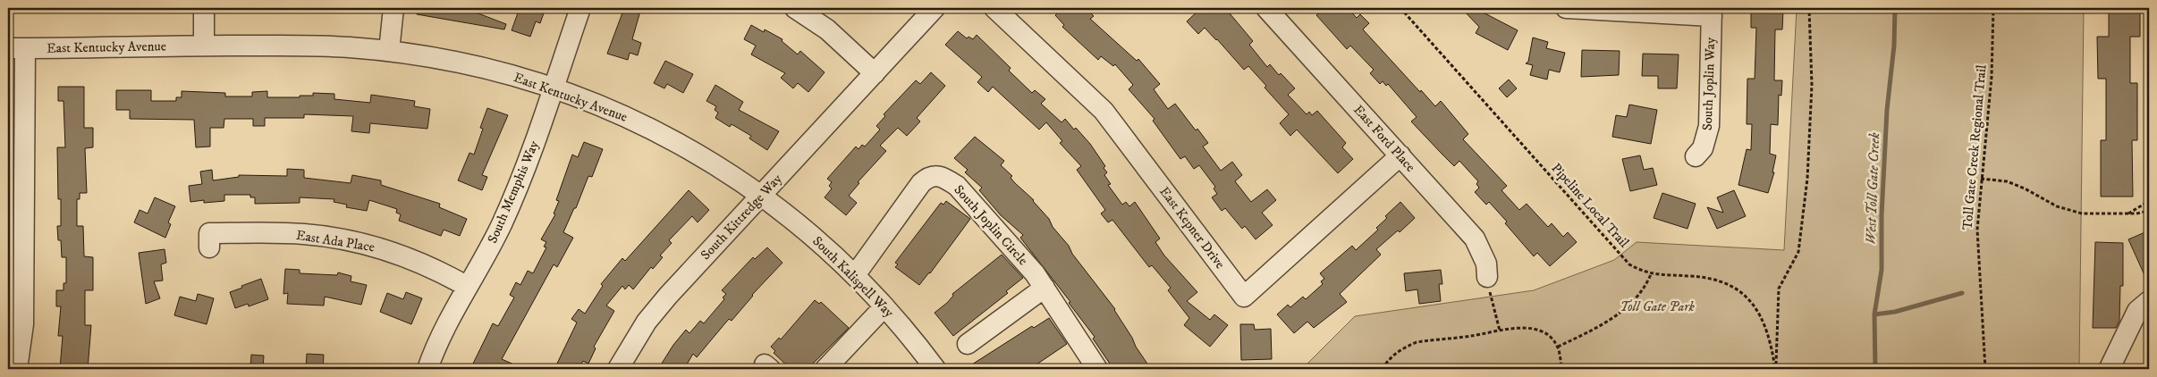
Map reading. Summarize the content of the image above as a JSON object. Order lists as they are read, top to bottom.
{
  "streets": {
    "street": [
      "East Kentucky Avenue",
      "South Joplin Way",
      "East Ford Place",
      "South Memphis Way",
      "South Kittredge Way",
      "South Joplin Circle",
      "East Kepner Drive",
      "East Ada Place",
      "South Kalispell Way"
    ],
    "path": ["Toll Gate Creek Regional Trail", "Pipeline Local Trail"]
  },
  "crossings": [
    ["East Kentucky Avenue", "South Memphis Way"],
    ["East Kentucky Avenue", "South Kittredge Way"],
    ["East Kentucky Avenue", "South Kalispell Way"],
    ["East Ford Place", "East Kepner Drive"],
    ["South Memphis Way", "East Ada Place"],
    ["South Kittredge Way", "South Kalispell Way"],
    ["South Joplin Circle", "South Kalispell Way"]
  ],
  "water": ["West Toll Gate Creek"],
  "parks": ["Toll Gate Park"]
}
